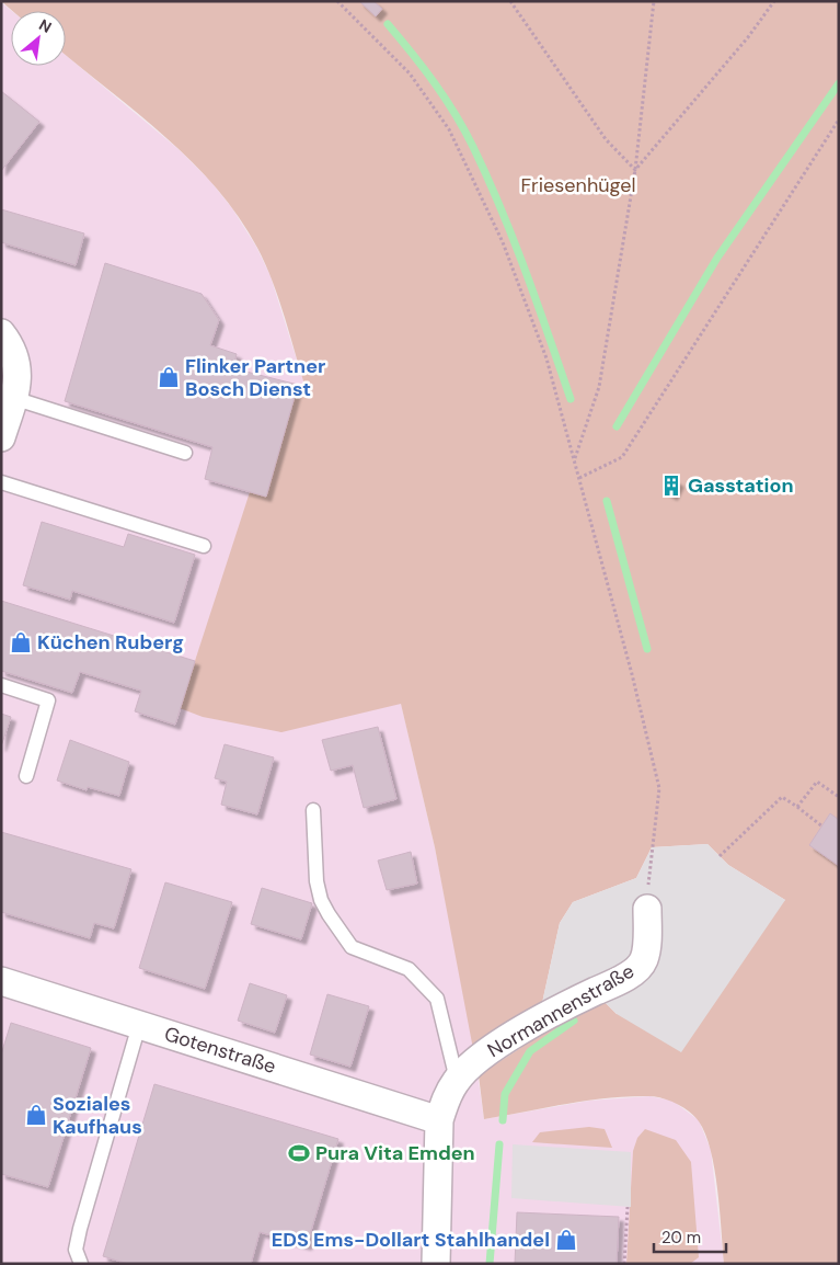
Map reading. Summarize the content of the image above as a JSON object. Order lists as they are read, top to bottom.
{
  "streets": {
    "street": ["Normannenstraße", "Gotenstraße"]
  },
  "crossings": [
    ["Normannenstraße", "Gotenstraße"]
  ],
  "parks": ["Friesenhügel"],
  "places": {
    "shop": [
      "Flinker Partner Bosch Dienst",
      "Küchen Ruberg",
      "Soziales Kaufhaus",
      "EDS Ems-Dollart Stahlhandel"
    ],
    "building": ["Gasstation"],
    "sports": ["Pura Vita Emden"]
  },
  "scale_bar": "20 m",
  "north": "top right"
}
